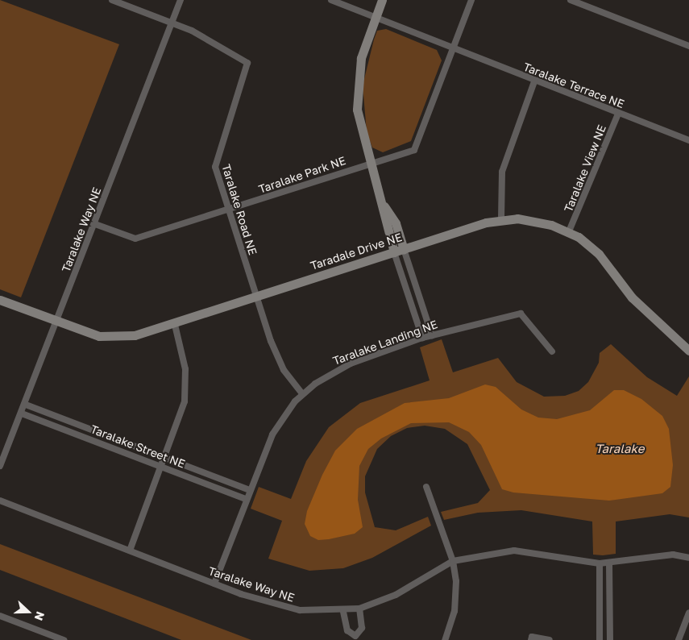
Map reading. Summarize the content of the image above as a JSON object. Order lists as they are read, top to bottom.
{
  "streets": {
    "street": [
      "Taralake Terrace NE",
      "Taralake View NE",
      "Taralake Park NE",
      "Taralake Road NE",
      "Taralake Way NE",
      "Taradale Drive NE",
      "Taralake Landing NE",
      "Taralake Street NE"
    ]
  },
  "crossings": [
    ["Taralake Terrace NE", "Taralake View NE"],
    ["Taralake Terrace NE", "Taralake Park NE"],
    ["Taralake View NE", "Taradale Drive NE"],
    ["Taralake Park NE", "Taralake Road NE"],
    ["Taralake Park NE", "Taralake Way NE"],
    ["Taralake Road NE", "Taralake Way NE"],
    ["Taralake Road NE", "Taradale Drive NE"],
    ["Taralake Road NE", "Taralake Landing NE"],
    ["Taralake Way NE", "Taradale Drive NE"],
    ["Taralake Way NE", "Taralake Landing NE"],
    ["Taralake Way NE", "Taralake Street NE"],
    ["Taralake Landing NE", "Taralake Street NE"]
  ],
  "water": ["Taralake"],
  "north": "right"
}
